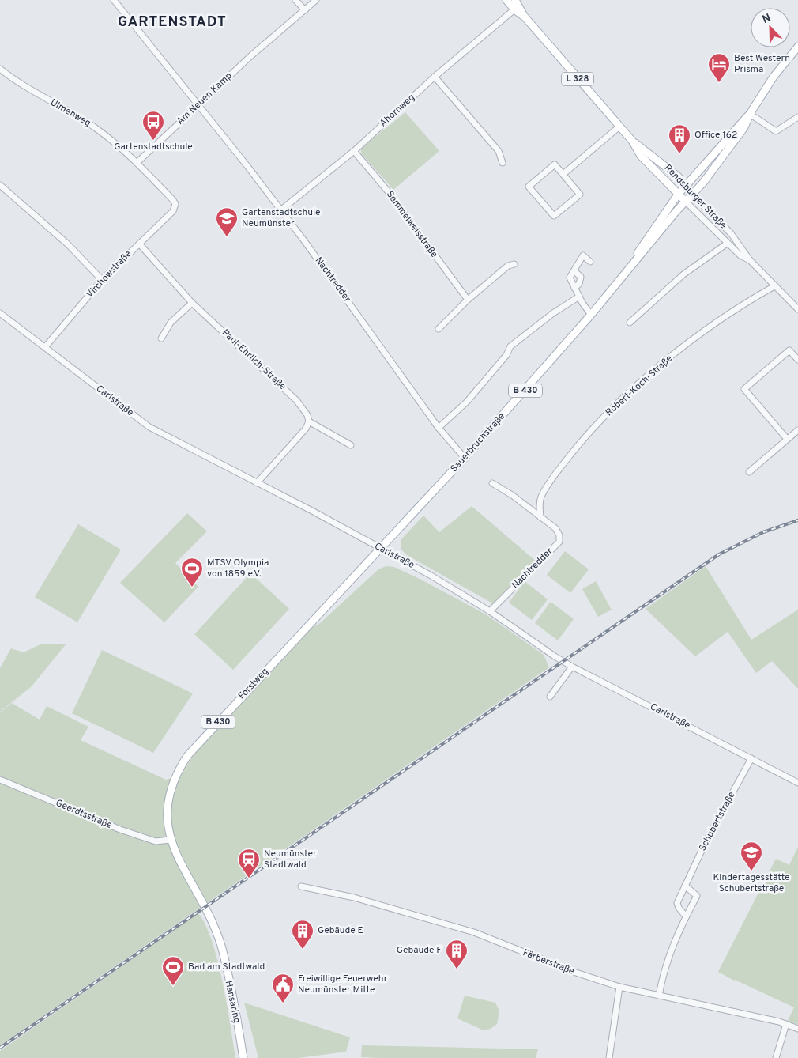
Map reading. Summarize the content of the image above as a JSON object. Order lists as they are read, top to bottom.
{
  "streets": {
    "main road": [
      "L 328",
      "Rendsburger Straße",
      "B 430",
      "Sauerbruchstraße",
      "Forstweg",
      "Hansaring"
    ],
    "street": [
      "Am Neuen Kamp",
      "Ahornweg",
      "Ulmenweg",
      "Semmelweisstraße",
      "Virchowstraße",
      "Nachtredder",
      "Paul-Ehrlich-Straße",
      "Robert-Koch-Straße",
      "Carlstraße",
      "Geerdtsstraße",
      "Schubertstraße",
      "Färberstraße"
    ]
  },
  "crossings": [
    ["Am Neuen Kamp", "Ulmenweg"],
    ["Am Neuen Kamp", "Virchowstraße"],
    ["Am Neuen Kamp", "Nachtredder"],
    ["Ahornweg", "Rendsburger Straße"],
    ["Ahornweg", "Semmelweisstraße"],
    ["Ahornweg", "Nachtredder"],
    ["Ulmenweg", "Virchowstraße"],
    ["Rendsburger Straße", "Robert-Koch-Straße"],
    ["Rendsburger Straße", "B 430"],
    ["Rendsburger Straße", "Sauerbruchstraße"],
    ["Virchowstraße", "Paul-Ehrlich-Straße"],
    ["Virchowstraße", "Carlstraße"],
    ["Nachtredder", "Robert-Koch-Straße"],
    ["Nachtredder", "Carlstraße"],
    ["Nachtredder", "Sauerbruchstraße"],
    ["B 430", "Sauerbruchstraße"],
    ["Carlstraße", "Sauerbruchstraße"],
    ["Carlstraße", "Forstweg"],
    ["Carlstraße", "Schubertstraße"],
    ["Sauerbruchstraße", "Forstweg"],
    ["Forstweg", "Geerdtsstraße"],
    ["Forstweg", "Hansaring"]
  ],
  "districts": ["GARTENSTADT"],
  "places": {
    "hotel": ["Best Western Prisma"],
    "bus stop": ["Gartenstadtschule"],
    "building": ["Office 162", "Gebäude E", "Gebäude F"],
    "school or university": ["Gartenstadtschule Neumünster", "Kindertagesstätte Schubertstraße"],
    "sports": ["MTSV Olympia von 1859 e.V.", "Bad am Stadtwald"],
    "station": ["Neumünster Stadtwald"],
    "public building": ["Freiwillige Feuerwehr Neumünster Mitte"]
  },
  "north": "top left"
}
